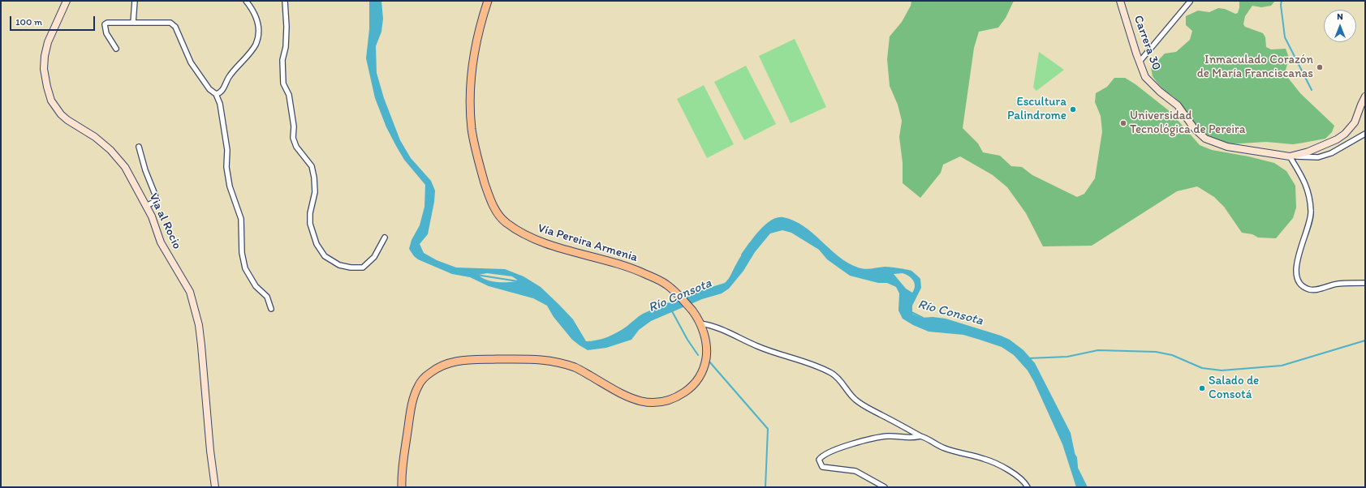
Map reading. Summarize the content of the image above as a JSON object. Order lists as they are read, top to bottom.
{
  "streets": {
    "main road": ["Carrera 30", "Via al Rocio", "Vía Pereira Armenia"]
  },
  "water": ["Río Consota"],
  "places": [
    "Inmaculado Corazón de María Franciscanas",
    "Escultura Palindrome",
    "Universidad Tecnológica de Pereira",
    "Salado de Consotá"
  ],
  "scale_bar": "100 m",
  "north": "top"
}
